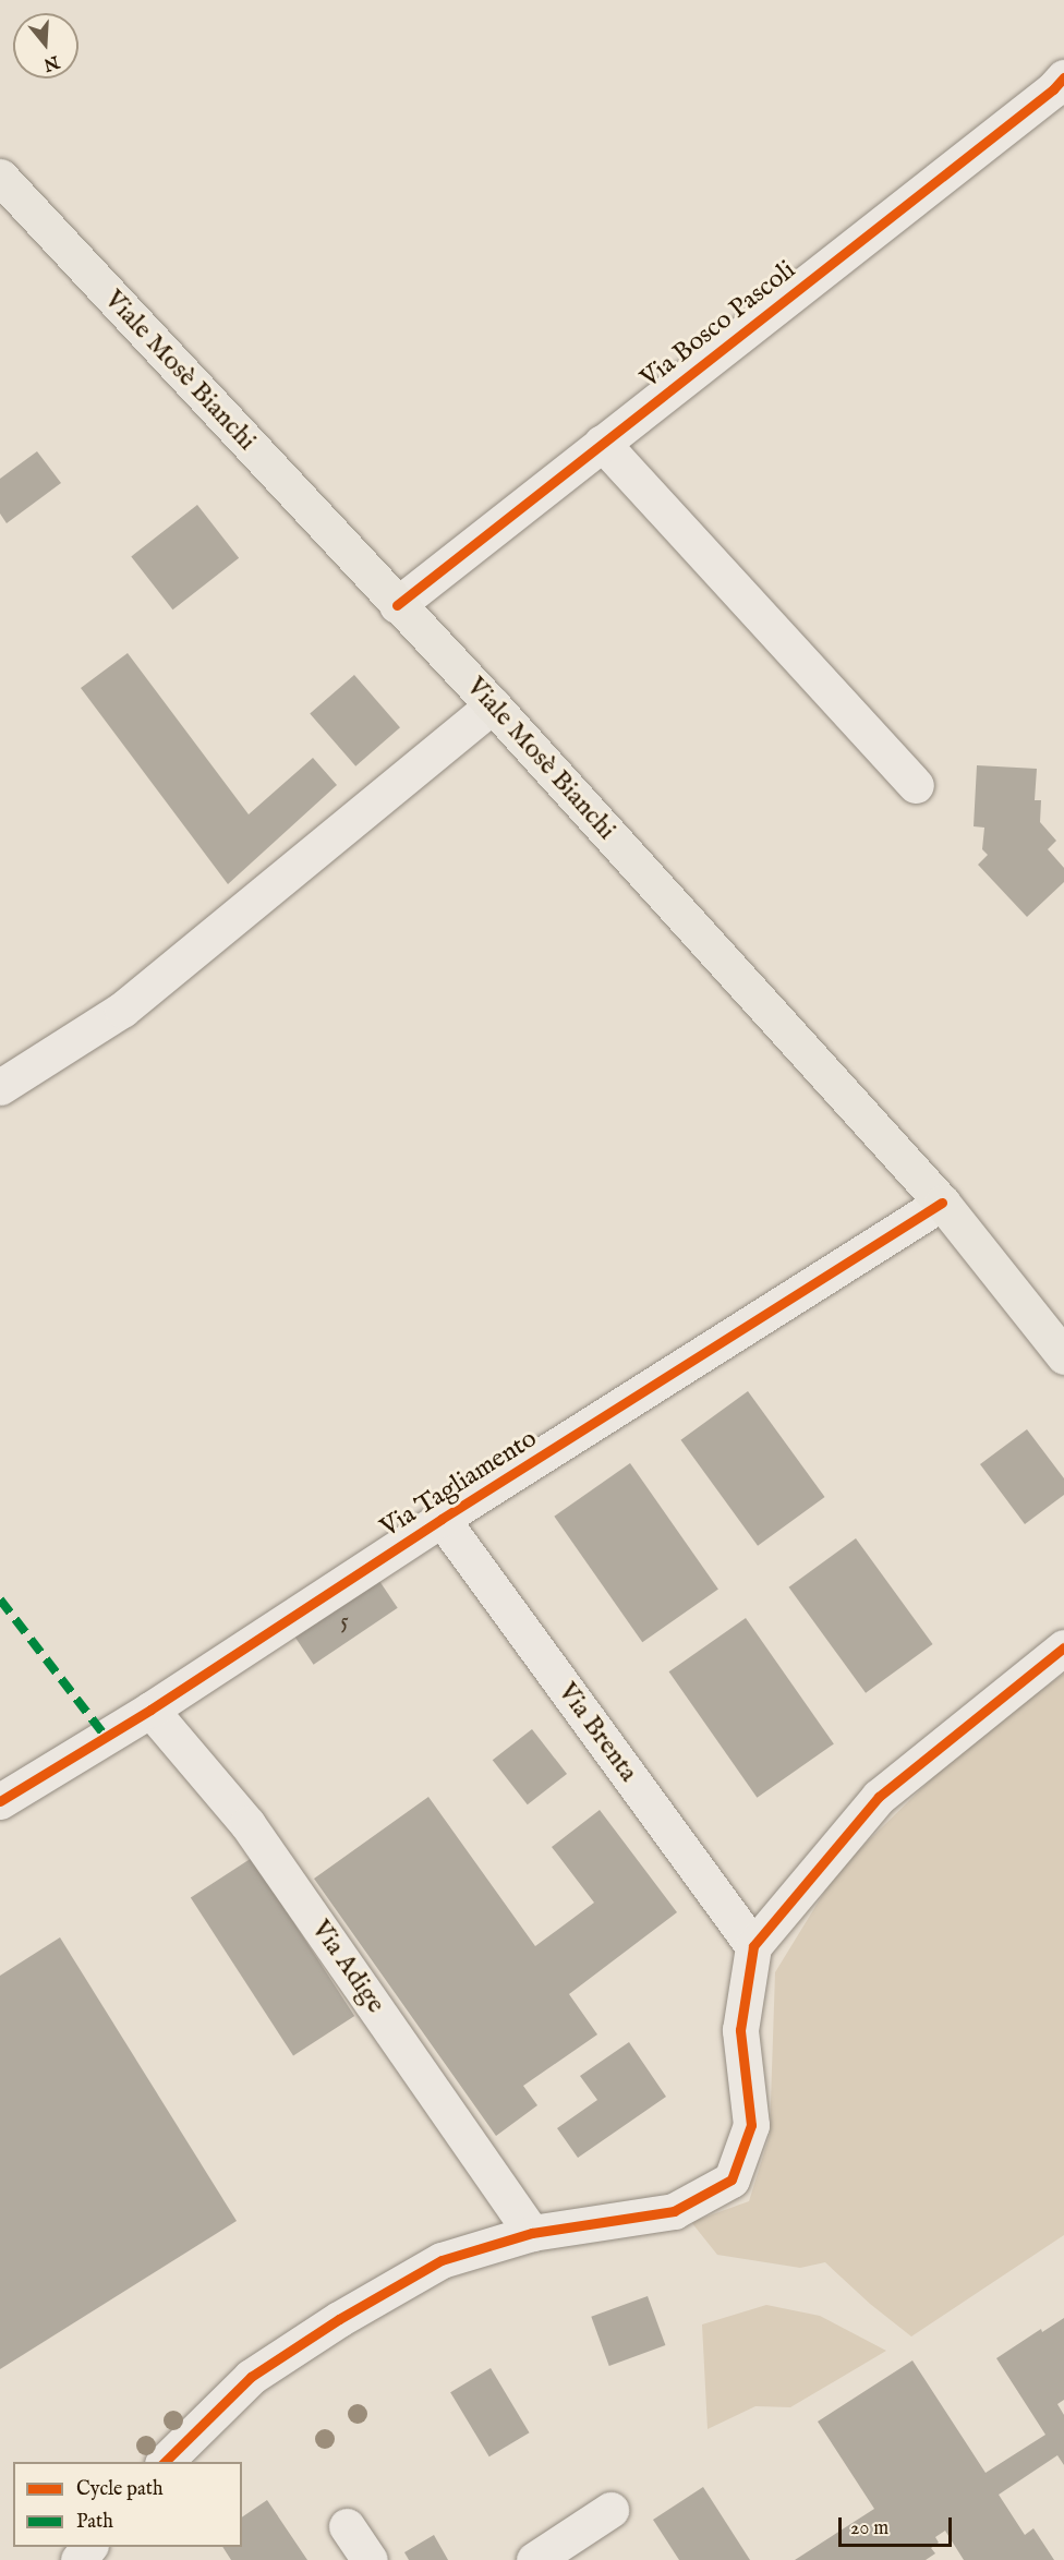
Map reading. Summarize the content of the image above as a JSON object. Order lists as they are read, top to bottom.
{
  "streets": {
    "main road": ["Viale Mosè Bianchi"],
    "street": [
      "Via Bosco Pascoli",
      "Via Tagliamento",
      "Via Brenta",
      "Via Adige"
    ]
  },
  "crossings": [
    ["Via Bosco Pascoli", "Viale Mosè Bianchi"],
    ["Viale Mosè Bianchi", "Via Tagliamento"],
    ["Via Tagliamento", "Via Brenta"],
    ["Via Tagliamento", "Via Adige"]
  ],
  "house_numbers": ["5"],
  "legend": ["Cycle path", "Path"],
  "scale_bar": "20 m",
  "north": "bottom"
}
